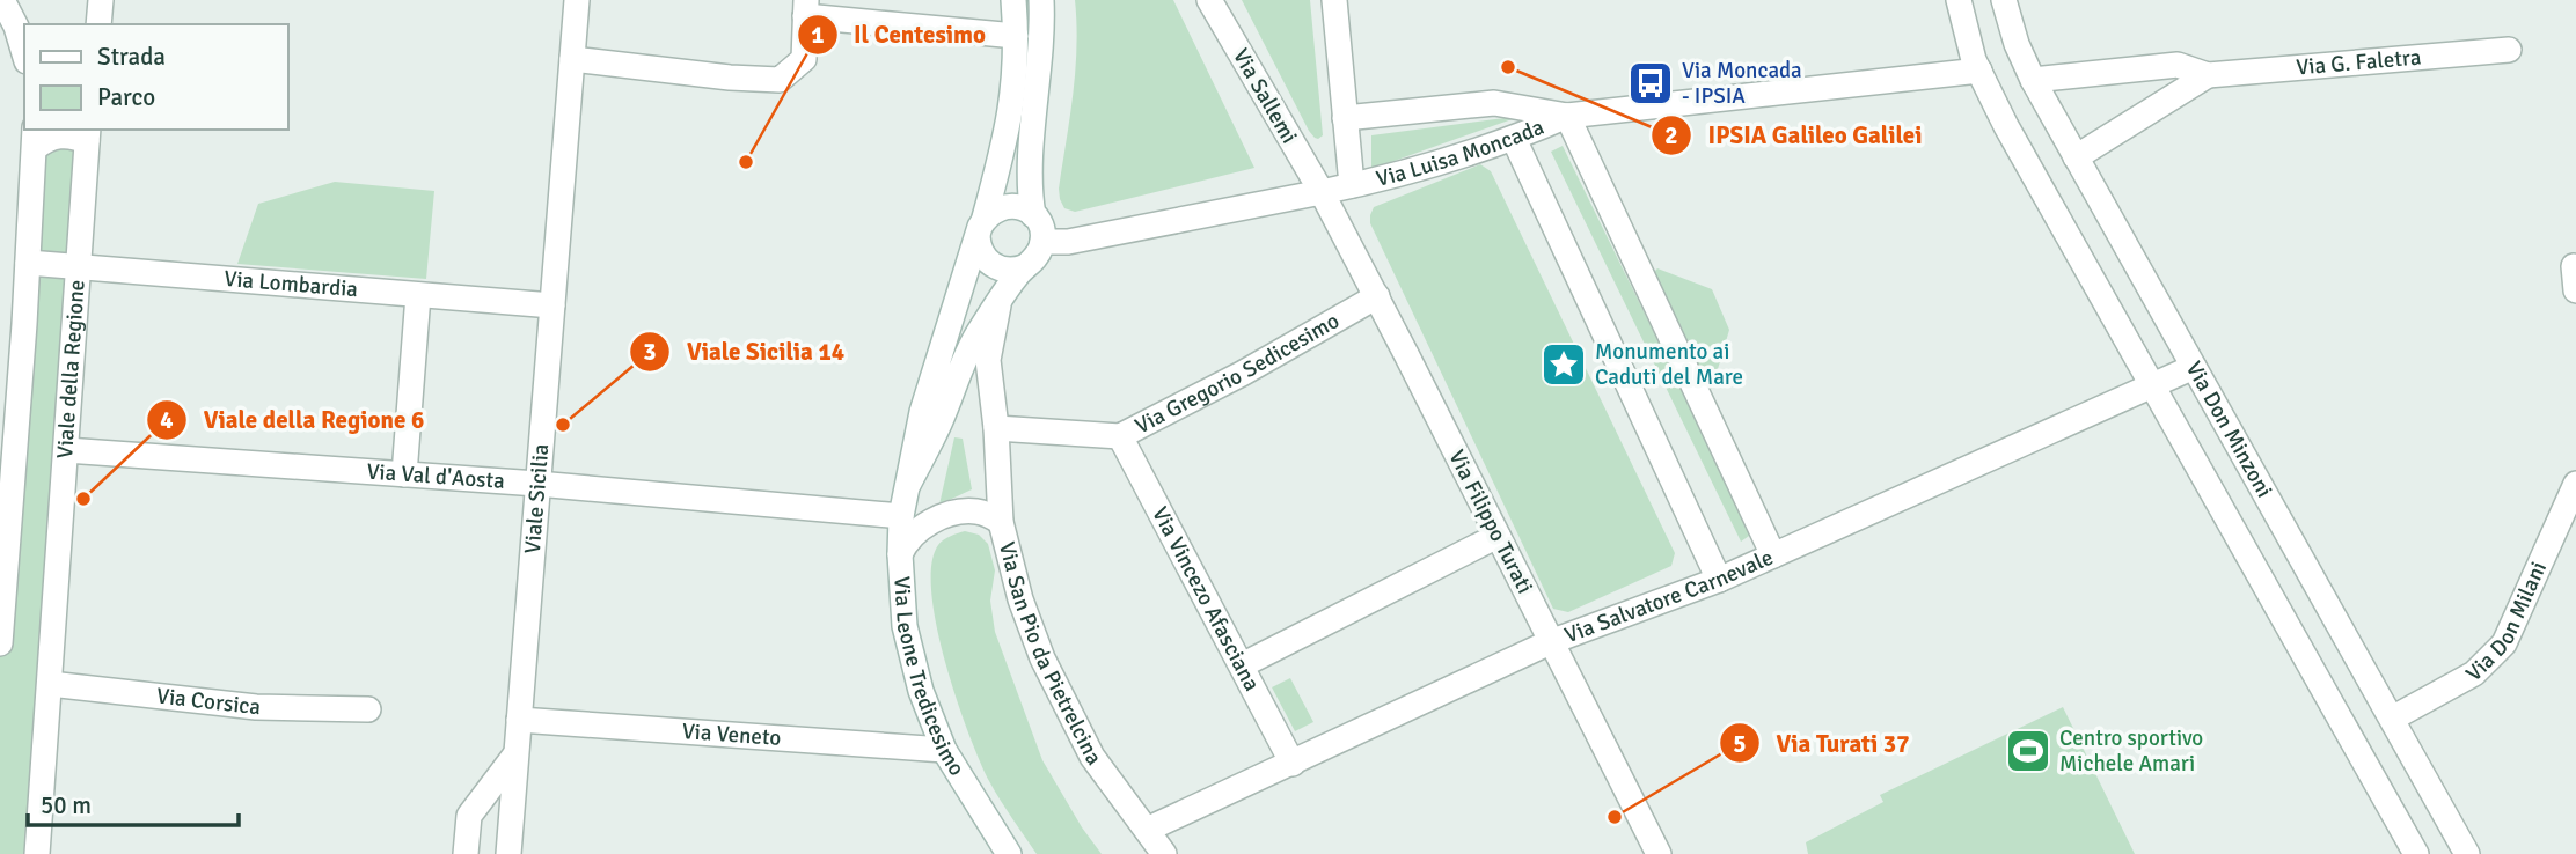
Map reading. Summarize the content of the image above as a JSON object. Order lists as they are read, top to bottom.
{
  "streets": {
    "street": [
      "Via G. Faletra",
      "Via Sallemi",
      "Via Luisa Moncada",
      "Via Lombardia",
      "Viale della Regione",
      "Via Gregorio Sedicesimo",
      "Via Don Minzoni",
      "Via Val d'Aosta",
      "Viale Sicilia",
      "Via Filippo Turati",
      "Via Salvatore Carnevale",
      "Via Vincezo Afasciana",
      "Via Don Milani",
      "Via San Pio da Pietrelcina",
      "Via Leone Tredicesimo",
      "Via Corsica",
      "Via Veneto"
    ]
  },
  "crossings": [
    ["Via Sallemi", "Via Luisa Moncada"],
    ["Via Sallemi", "Via Filippo Turati"],
    ["Via Luisa Moncada", "Via Don Minzoni"],
    ["Via Luisa Moncada", "Via Filippo Turati"],
    ["Via Lombardia", "Viale della Regione"],
    ["Via Lombardia", "Viale Sicilia"],
    ["Viale della Regione", "Via Val d'Aosta"],
    ["Viale della Regione", "Via Corsica"],
    ["Via Gregorio Sedicesimo", "Via Filippo Turati"],
    ["Via Gregorio Sedicesimo", "Via Vincezo Afasciana"],
    ["Via Gregorio Sedicesimo", "Via San Pio da Pietrelcina"],
    ["Via Don Minzoni", "Via Salvatore Carnevale"],
    ["Via Don Minzoni", "Via Don Milani"],
    ["Via Val d'Aosta", "Viale Sicilia"],
    ["Via Val d'Aosta", "Via Leone Tredicesimo"],
    ["Viale Sicilia", "Via Veneto"],
    ["Via Filippo Turati", "Via Salvatore Carnevale"],
    ["Via Salvatore Carnevale", "Via Vincezo Afasciana"],
    ["Via Salvatore Carnevale", "Via San Pio da Pietrelcina"],
    ["Via Leone Tredicesimo", "Via Veneto"]
  ],
  "places": {
    "other": [
      "IPSIA Galileo Galilei",
      "Il Centesimo",
      "Viale Sicilia 14",
      "Viale della Regione 6",
      "Via Turati 37"
    ],
    "bus stop": ["Via Moncada - IPSIA"],
    "place": ["Monumento ai Caduti del Mare"],
    "sports": ["Centro sportivo Michele Amari"]
  },
  "legend": ["Strada", "Parco"],
  "scale_bar": "50 m"
}
